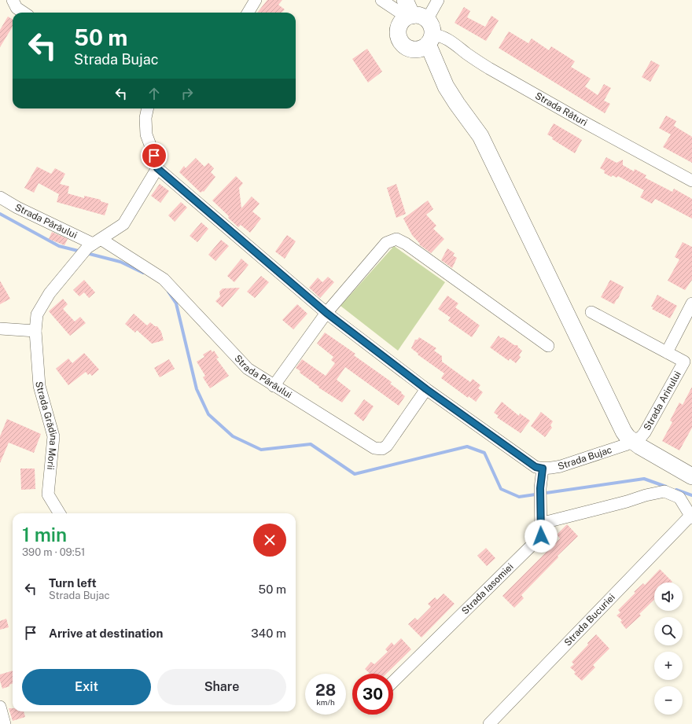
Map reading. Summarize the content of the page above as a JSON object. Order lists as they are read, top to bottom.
{
  "streets": {
    "street": [
      "Strada Râturi",
      "Strada Pârâului",
      "Strada Arinului",
      "Strada Grădina Morii",
      "Strada Bujac",
      "Strada Iasomiei",
      "Strada Bucuriei"
    ]
  },
  "crossings": [
    ["Strada Pârâului", "Strada Grădina Morii"],
    ["Strada Arinului", "Strada Bujac"],
    ["Strada Bujac", "Strada Iasomiei"]
  ],
  "page": {
    "turn": ["50 m", "Strada Bujac"],
    "heading": ["1 min", "390 m · 09:51"],
    "list": [
      {
        "name": "Turn left",
        "note": "Strada Bujac",
        "value": "50 m"
      },
      {
        "name": "Arrive at destination",
        "value": "340 m"
      }
    ],
    "map_buttons": ["+", "−"],
    "buttons": ["Exit", "Share"],
    "speed": "28 km/h",
    "limit": "30"
  }
}
